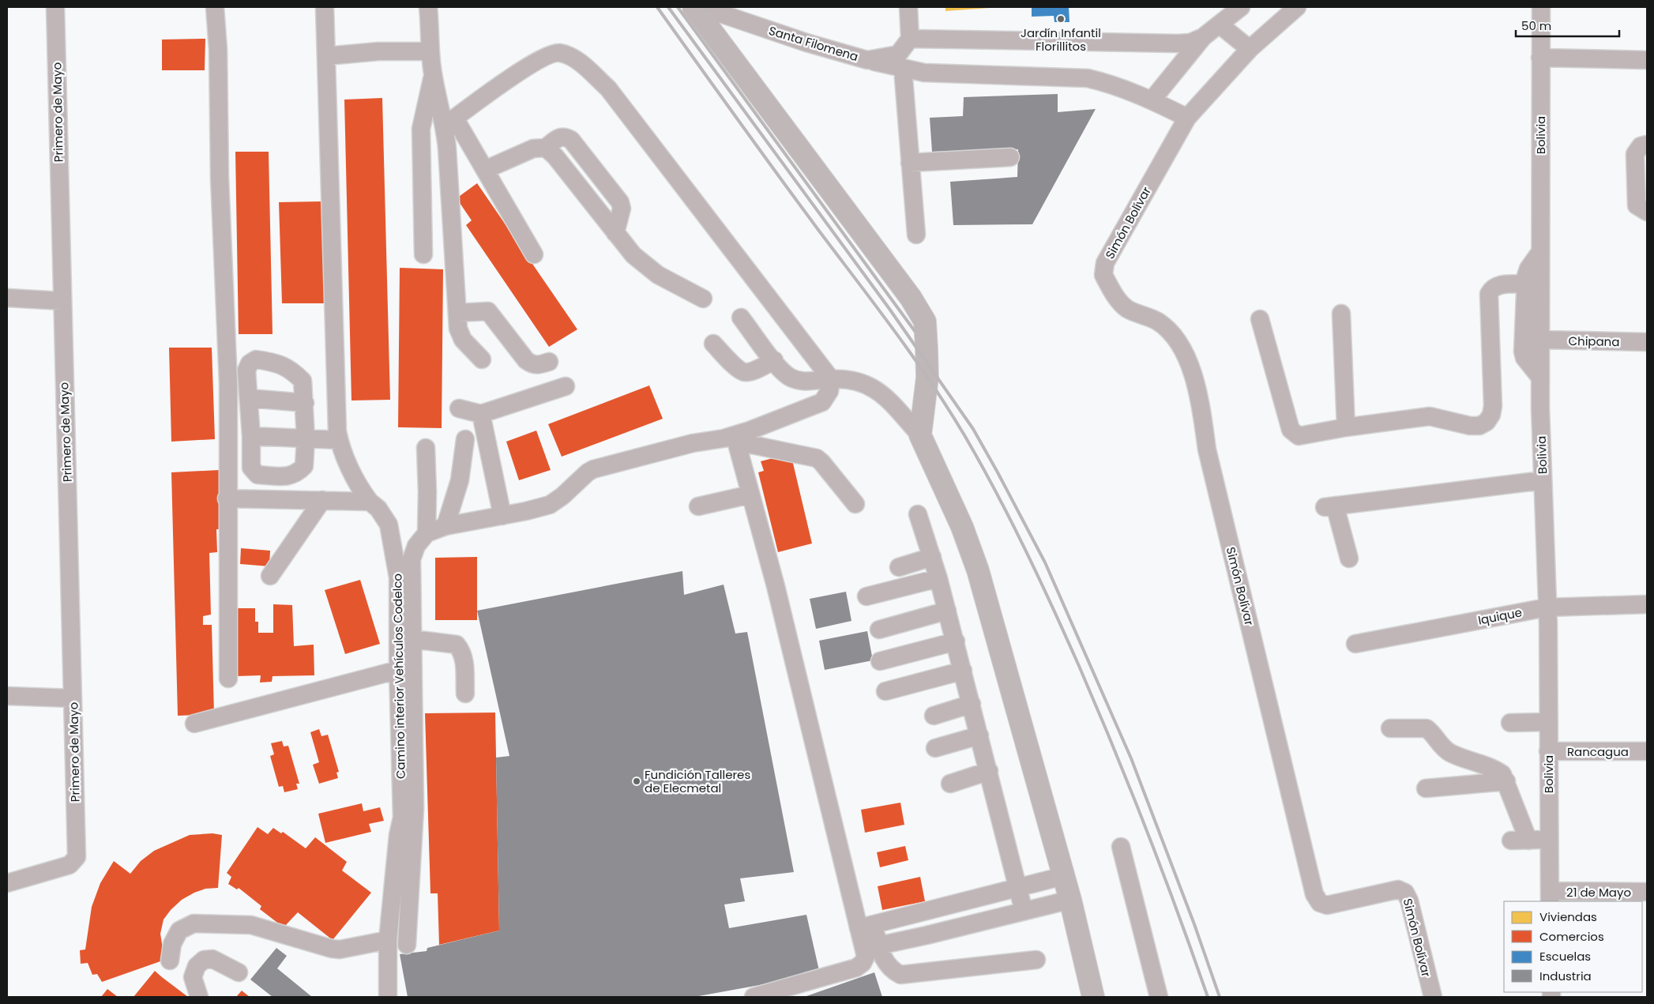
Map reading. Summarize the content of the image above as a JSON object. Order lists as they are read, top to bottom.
{
  "streets": {
    "street": [
      "Santa Filomena",
      "Primero de Mayo",
      "Bolivia",
      "Simón Bolívar",
      "Chipana",
      "Iquique",
      "Camino interior Vehículos Codelco",
      "Rancagua",
      "21 de Mayo"
    ]
  },
  "crossings": [
    ["Bolivia", "Chipana"],
    ["Bolivia", "Iquique"],
    ["Bolivia", "Rancagua"],
    ["Bolivia", "21 de Mayo"]
  ],
  "places": ["Jardín Infantil Florillitos", "Fundición Talleres de Elecmetal"],
  "legend": [
    "Viviendas",
    "Comercios",
    "Escuelas",
    "Industria"
  ],
  "scale_bar": "50 m"
}
